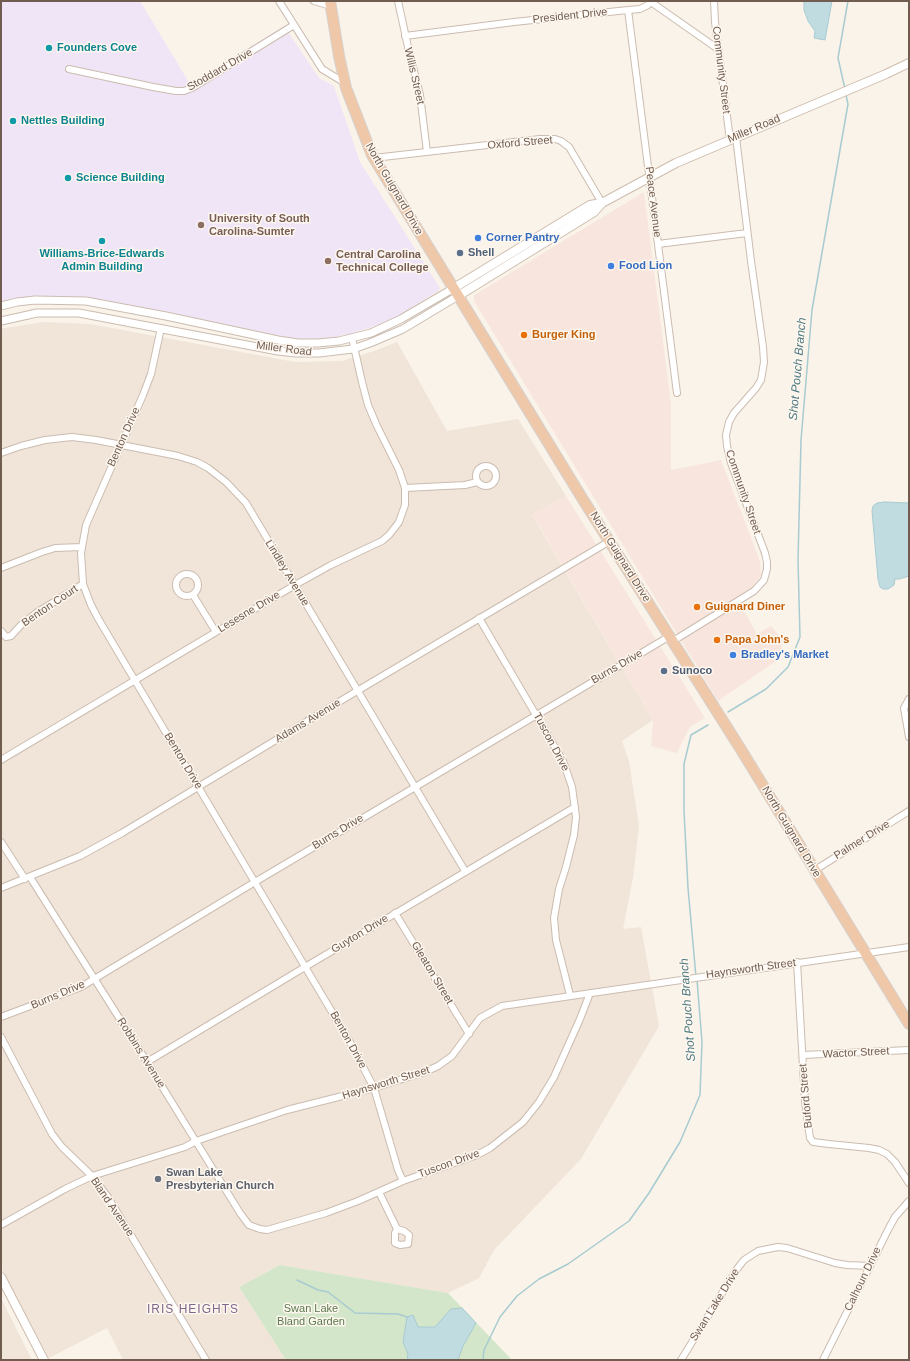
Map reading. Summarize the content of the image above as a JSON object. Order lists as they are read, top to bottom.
{
  "streets": {
    "highway": ["North Guignard Drive"],
    "main road": ["Miller Road"],
    "street": [
      "President Drive",
      "Stoddard Drive",
      "Community Street",
      "Willis Street",
      "Oxford Street",
      "Peace Avenue",
      "Benton Drive",
      "Lindley Avenue",
      "Benton Court",
      "Lesesne Drive",
      "Burns Drive",
      "Adams Avenue",
      "Tuscon Drive",
      "Palmer Drive",
      "Guyton Drive",
      "Haynsworth Street",
      "Gleaton Street",
      "Robbins Avenue",
      "Wactor Street",
      "Buford Street",
      "Bland Avenue",
      "Calhoun Drive",
      "Swan Lake Drive"
    ]
  },
  "crossings": [
    ["President Drive", "Community Street"],
    ["President Drive", "Willis Street"],
    ["President Drive", "Peace Avenue"],
    ["Community Street", "Miller Road"],
    ["Community Street", "North Guignard Drive"],
    ["Community Street", "Burns Drive"],
    ["Willis Street", "Oxford Street"],
    ["Miller Road", "Oxford Street"],
    ["Miller Road", "North Guignard Drive"],
    ["Miller Road", "Peace Avenue"],
    ["Miller Road", "Benton Drive"],
    ["Miller Road", "Lesesne Drive"],
    ["Oxford Street", "North Guignard Drive"],
    ["North Guignard Drive", "Burns Drive"],
    ["North Guignard Drive", "Adams Avenue"],
    ["North Guignard Drive", "Palmer Drive"],
    ["North Guignard Drive", "Haynsworth Street"],
    ["Benton Drive", "Lindley Avenue"],
    ["Benton Drive", "Benton Court"],
    ["Benton Drive", "Lesesne Drive"],
    ["Benton Drive", "Burns Drive"],
    ["Benton Drive", "Adams Avenue"],
    ["Benton Drive", "Tuscon Drive"],
    ["Benton Drive", "Guyton Drive"],
    ["Benton Drive", "Haynsworth Street"],
    ["Lindley Avenue", "Lesesne Drive"],
    ["Lindley Avenue", "Burns Drive"],
    ["Lindley Avenue", "Adams Avenue"],
    ["Lindley Avenue", "Guyton Drive"],
    ["Burns Drive", "Tuscon Drive"],
    ["Burns Drive", "Robbins Avenue"],
    ["Adams Avenue", "Tuscon Drive"],
    ["Adams Avenue", "Robbins Avenue"],
    ["Tuscon Drive", "Guyton Drive"],
    ["Tuscon Drive", "Haynsworth Street"],
    ["Tuscon Drive", "Robbins Avenue"],
    ["Guyton Drive", "Gleaton Street"],
    ["Guyton Drive", "Robbins Avenue"],
    ["Haynsworth Street", "Gleaton Street"],
    ["Haynsworth Street", "Robbins Avenue"],
    ["Haynsworth Street", "Buford Street"],
    ["Haynsworth Street", "Bland Avenue"],
    ["Wactor Street", "Buford Street"],
    ["Calhoun Drive", "Swan Lake Drive"]
  ],
  "districts": ["IRIS HEIGHTS"],
  "water": ["Shot Pouch Branch"],
  "parks": ["Swan Lake Bland Garden"],
  "places": [
    "Founders Cove",
    "Nettles Building",
    "Science Building",
    "University of South Carolina-Sumter",
    "Corner Pantry",
    "Williams-Brice-Edwards Admin Building",
    "Shell",
    "Central Carolina Technical College",
    "Food Lion",
    "Burger King",
    "Guignard Diner",
    "Papa John's",
    "Bradley's Market",
    "Sunoco",
    "Swan Lake Presbyterian Church"
  ]
}
